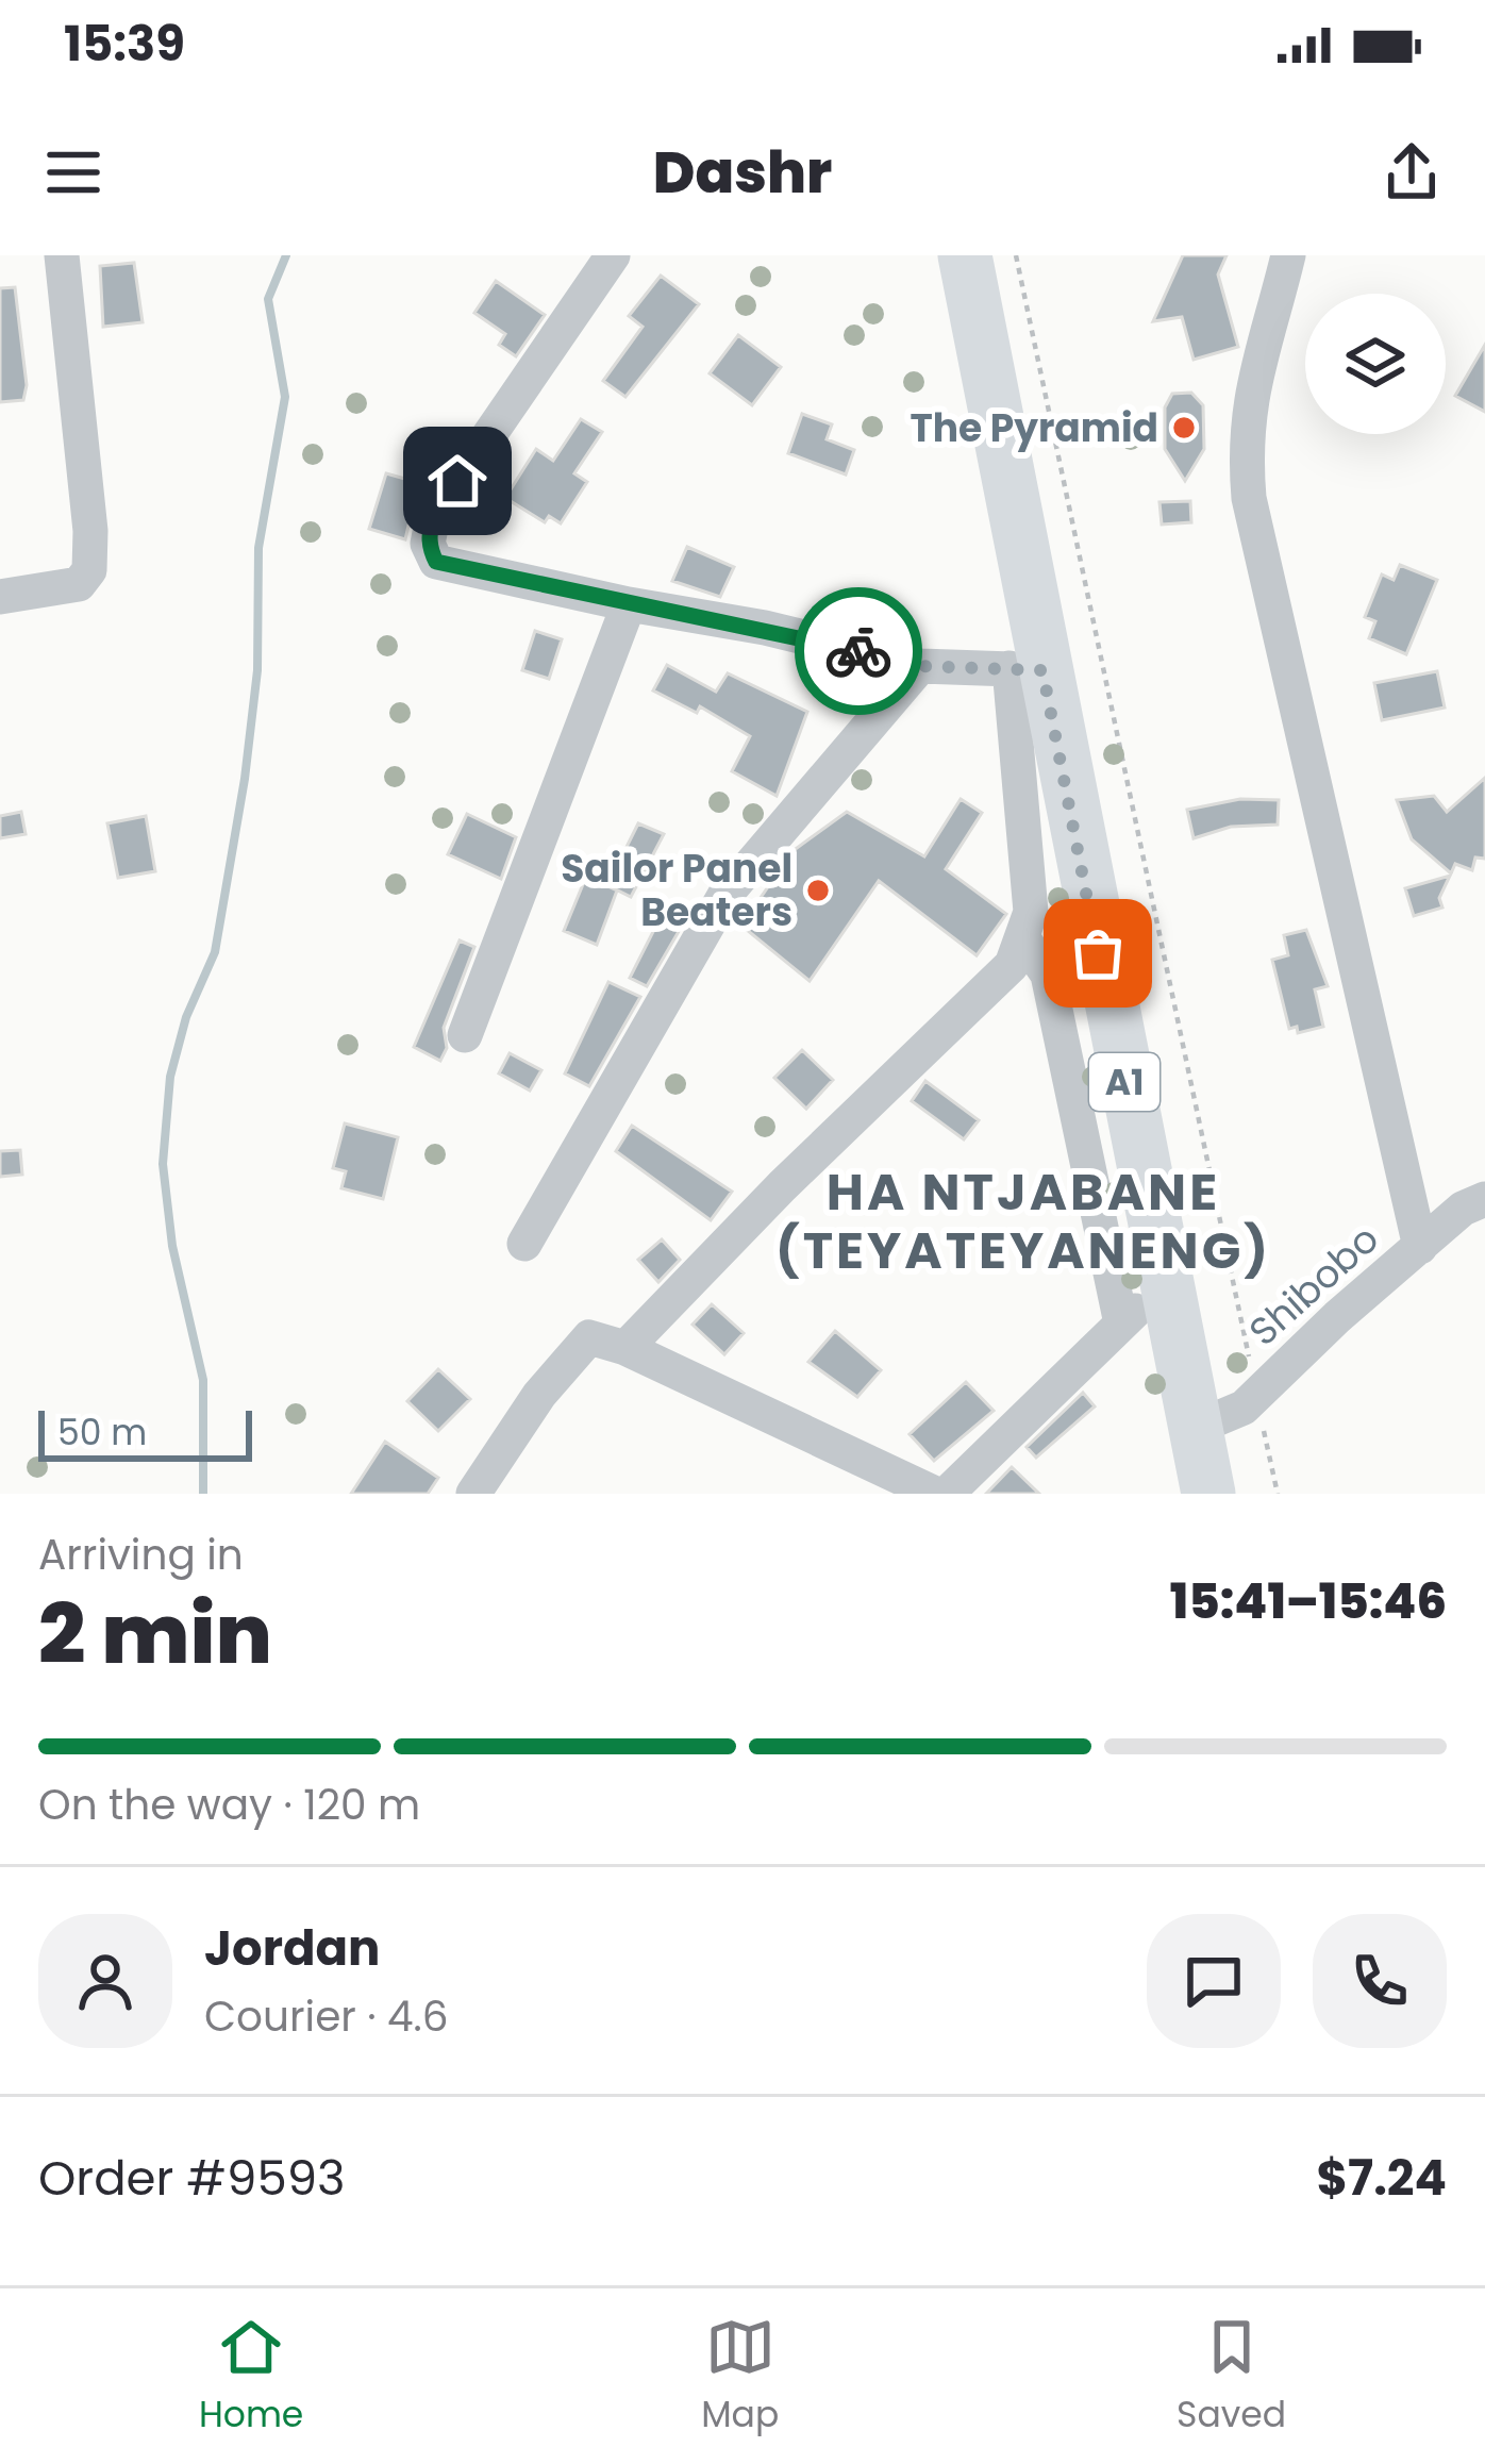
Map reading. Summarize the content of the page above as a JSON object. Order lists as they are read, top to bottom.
{
  "streets": {
    "main road": ["A1"],
    "street": ["Shibobo"]
  },
  "crossings": [
    ["A1", "Shibobo"]
  ],
  "districts": ["HA NTJABANE (TEYATEYANENG)"],
  "places": ["The Pyramid", "Sailor Panel Beaters"],
  "scale_bar": "50 m",
  "page": {
    "status": "15:39",
    "header": "Dashr",
    "scale": "50 m",
    "heading": ["2 min", "Arriving in", "15:41–15:46"],
    "panel": [
      "Jordan",
      "Courier · 4.6",
      "Order #9593",
      "$7.24"
    ],
    "bar": "On the way · 120 m",
    "tabs": ["Home", "Map", "Saved"]
  }
}
